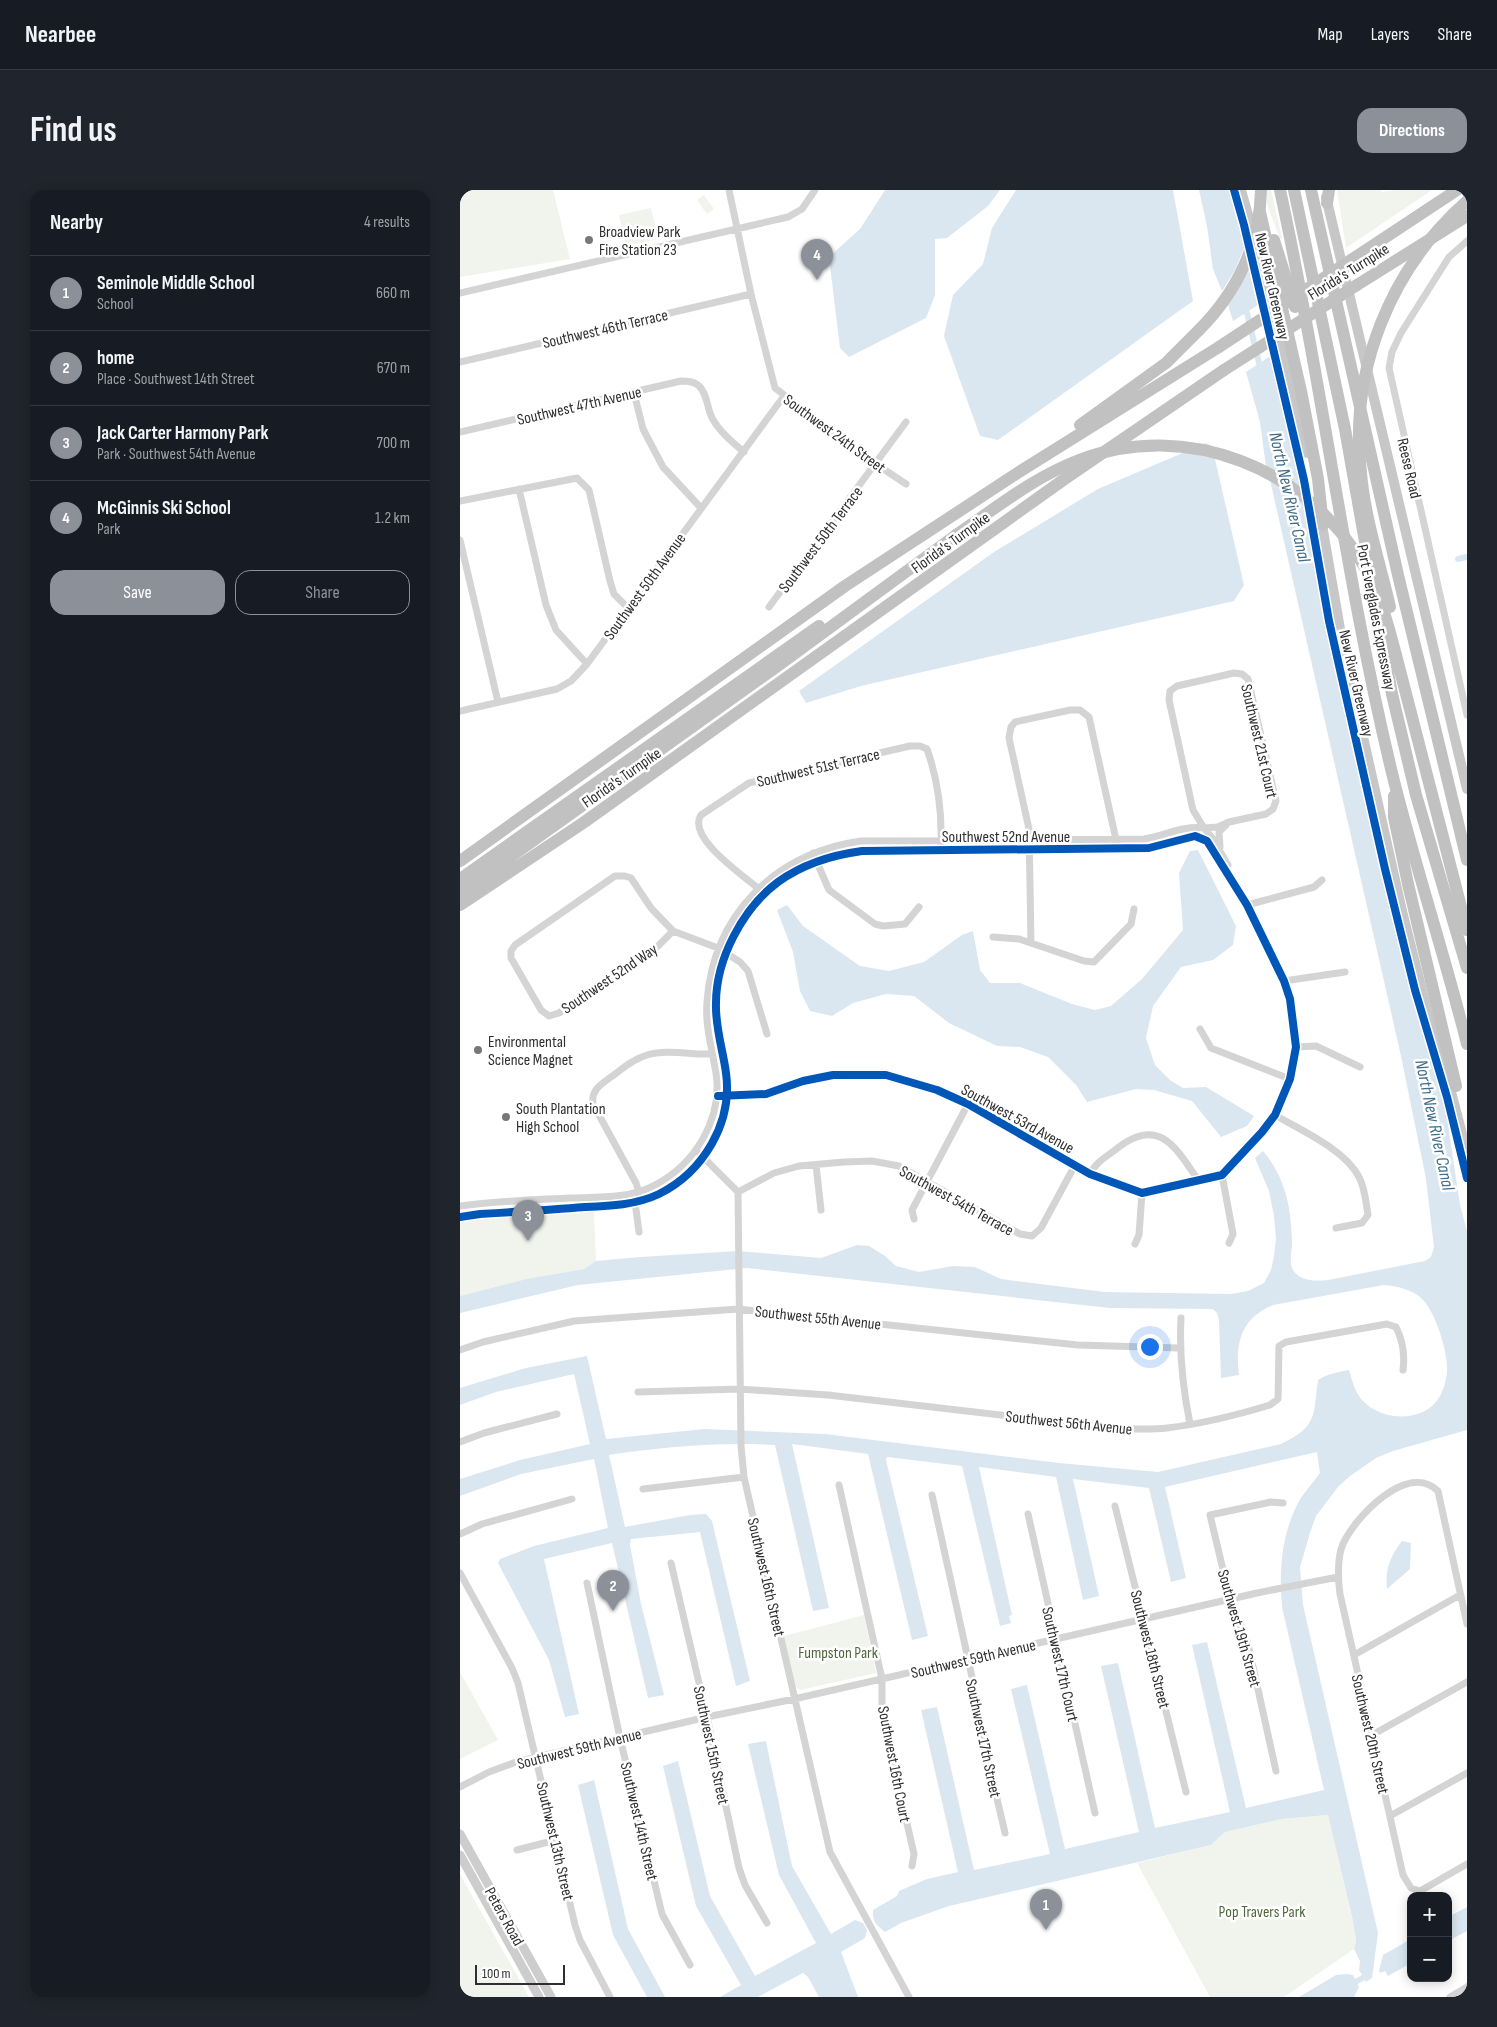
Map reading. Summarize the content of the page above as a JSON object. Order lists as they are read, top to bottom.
{
  "streets": {
    "highway": ["Florida's Turnpike", "Port Everglades Expressway"],
    "main road": ["Peters Road"],
    "street": [
      "Southwest 46th Terrace",
      "Southwest 47th Avenue",
      "Southwest 24th Street",
      "Reese Road",
      "Southwest 50th Terrace",
      "Southwest 50th Avenue",
      "Southwest 21st Court",
      "Southwest 51st Terrace",
      "Southwest 52nd Avenue",
      "Southwest 52nd Way",
      "Southwest 53rd Avenue",
      "Southwest 54th Terrace",
      "Southwest 55th Avenue",
      "Southwest 56th Avenue",
      "Southwest 16th Street",
      "Southwest 19th Street",
      "Southwest 18th Street",
      "Southwest 59th Avenue",
      "Southwest 17th Court",
      "Southwest 20th Street",
      "Southwest 17th Street",
      "Southwest 15th Street",
      "Southwest 16th Court",
      "Southwest 14th Street",
      "Southwest 13th Street"
    ],
    "cycle path": ["New River Greenway"]
  },
  "crossings": [
    ["Southwest 46th Terrace", "Southwest 24th Street"],
    ["Southwest 47th Avenue", "Southwest 50th Avenue"],
    ["Southwest 24th Street", "Southwest 50th Terrace"],
    ["Southwest 24th Street", "Southwest 50th Avenue"],
    ["Southwest 21st Court", "Southwest 52nd Avenue"],
    ["Southwest 51st Terrace", "Southwest 52nd Avenue"],
    ["Southwest 52nd Avenue", "Southwest 53rd Avenue"],
    ["Southwest 53rd Avenue", "Southwest 54th Terrace"],
    ["Southwest 54th Terrace", "Southwest 16th Street"],
    ["Southwest 55th Avenue", "Southwest 16th Street"],
    ["Southwest 56th Avenue", "Southwest 16th Street"],
    ["Southwest 16th Street", "Southwest 59th Avenue"],
    ["Southwest 19th Street", "Southwest 59th Avenue"],
    ["Southwest 18th Street", "Southwest 59th Avenue"],
    ["Southwest 59th Avenue", "Southwest 17th Court"],
    ["Southwest 59th Avenue", "Southwest 20th Street"],
    ["Southwest 59th Avenue", "Southwest 17th Street"],
    ["Southwest 59th Avenue", "Southwest 15th Street"],
    ["Southwest 59th Avenue", "Southwest 16th Court"],
    ["Southwest 59th Avenue", "Southwest 14th Street"],
    ["Southwest 59th Avenue", "Southwest 13th Street"]
  ],
  "water": ["North New River Canal"],
  "parks": ["Fumpston Park", "Pop Travers Park"],
  "places": ["Broadview Park Fire Station 23", "Environmental Science Magnet", "South Plantation High School"],
  "scale_bar": "100 m",
  "page": {
    "header": "Nearbee",
    "nav": ["Map", "Layers", "Share"],
    "buttons": [
      "Directions",
      ["Save", "Share"]
    ],
    "title": "Find us",
    "heading": ["Nearby", "4 results"],
    "pins": [
      "4",
      "3",
      "2",
      "1"
    ],
    "list": [
      {
        "mark": "1",
        "name": "Seminole Middle School",
        "note": "School",
        "value": "660 m"
      },
      {
        "mark": "2",
        "name": "home",
        "note": "Place · Southwest 14th Street",
        "value": "670 m"
      },
      {
        "mark": "3",
        "name": "Jack Carter Harmony Park",
        "note": "Park · Southwest 54th Avenue",
        "value": "700 m"
      },
      {
        "mark": "4",
        "name": "McGinnis Ski School",
        "note": "Park",
        "value": "1.2 km"
      }
    ],
    "map_buttons": ["+", "−"],
    "scale": "100 m"
  }
}
